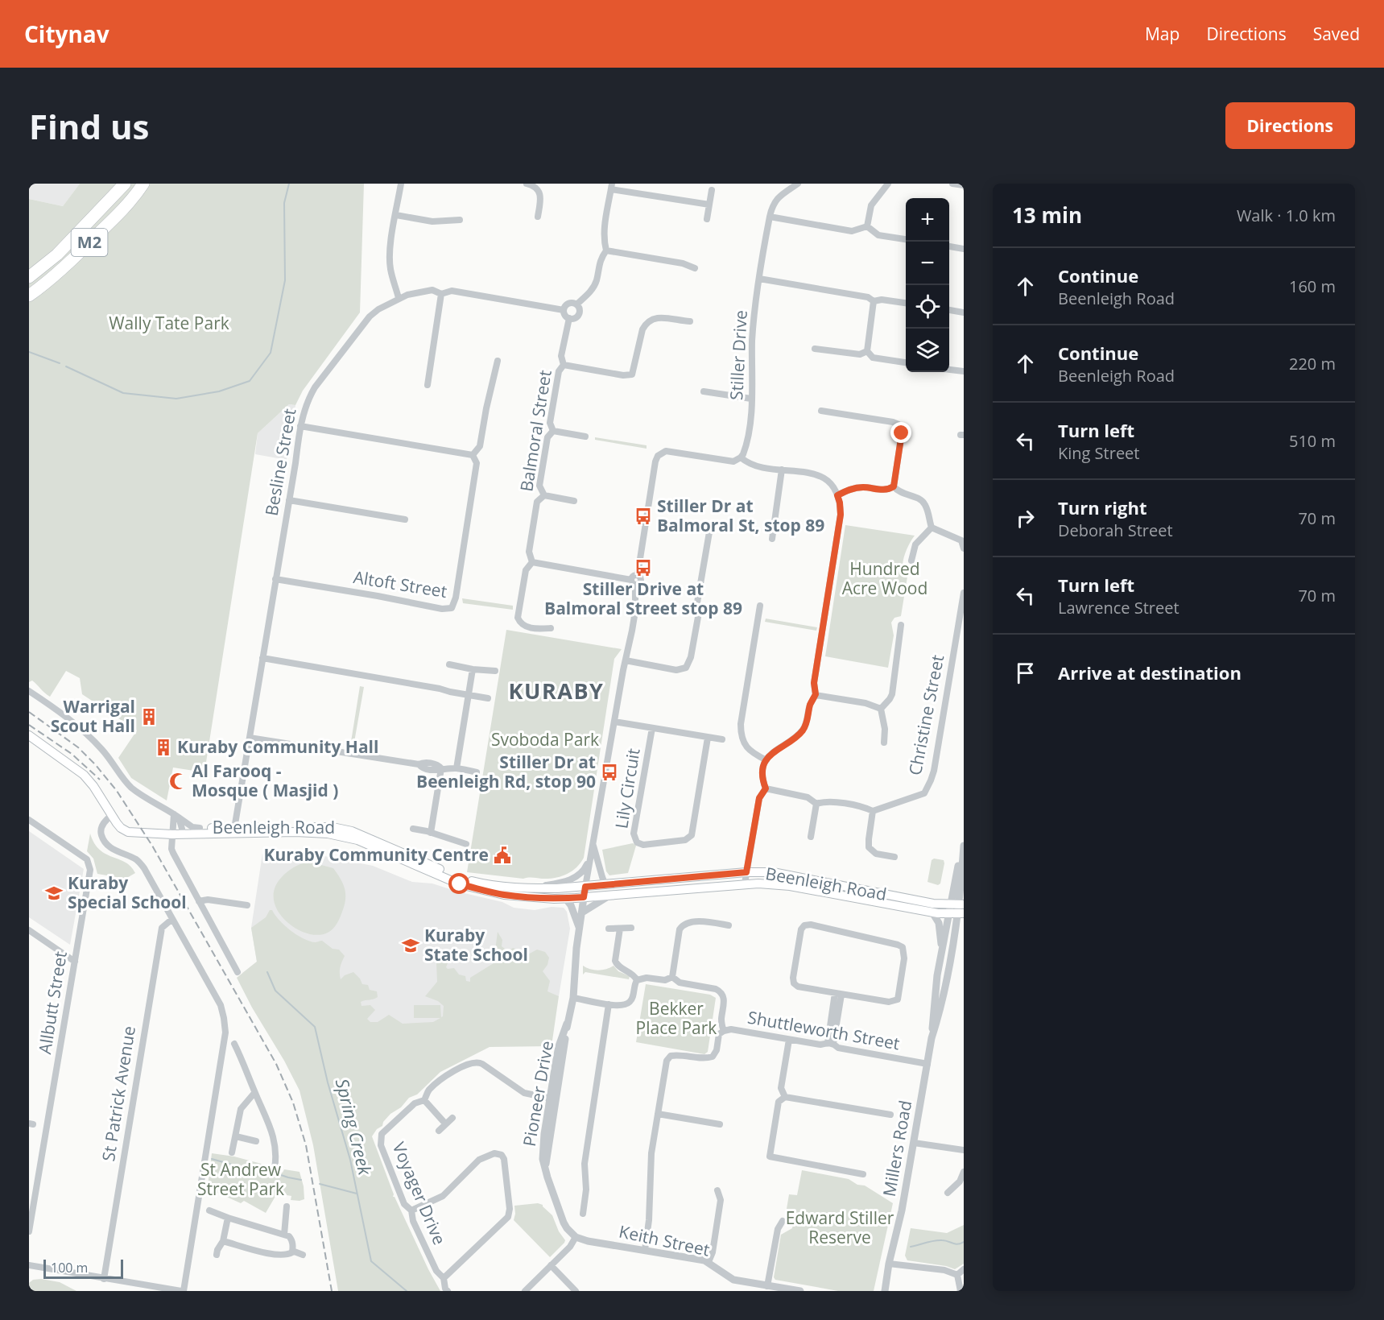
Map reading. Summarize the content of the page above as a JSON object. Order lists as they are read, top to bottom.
{
  "streets": {
    "highway": ["M2"],
    "main road": ["Beenleigh Road"],
    "street": [
      "Stiller Drive",
      "Balmoral Street",
      "Besline Street",
      "Altoft Street",
      "Christine Street",
      "Lily Circuit",
      "Allbutt Street",
      "Shuttleworth Street",
      "St Patrick Avenue",
      "Pioneer Drive",
      "Millers Road",
      "Voyager Drive",
      "Keith Street"
    ]
  },
  "crossings": [
    ["Balmoral Street", "Besline Street"],
    ["Besline Street", "Altoft Street"],
    ["Besline Street", "Beenleigh Road"],
    ["Beenleigh Road", "Pioneer Drive"],
    ["Beenleigh Road", "Millers Road"],
    ["Shuttleworth Street", "Millers Road"],
    ["Shuttleworth Street", "Keith Street"],
    ["Pioneer Drive", "Voyager Drive"],
    ["Pioneer Drive", "Keith Street"]
  ],
  "districts": ["KURABY"],
  "water": ["Spring Creek"],
  "parks": [
    "Wally Tate Park",
    "Hundred Acre Wood",
    "Svoboda Park",
    "Bekker Place Park",
    "St Andrew Street Park",
    "Edward Stiller Reserve"
  ],
  "places": {
    "bus stop": ["Stiller Dr at Balmoral St, stop 89", "Stiller Drive at Balmoral Street stop 89", "Stiller Dr at Beenleigh Rd, stop 90"],
    "building": ["Warrigal Scout Hall", "Kuraby Community Hall"],
    "mosque": ["Al Farooq - Mosque ( Masjid )"],
    "public building": ["Kuraby Community Centre"],
    "school or university": ["Kuraby Special School", "Kuraby State School"]
  },
  "scale_bar": "100 m",
  "page": {
    "header": "Citynav",
    "nav": ["Map", "Directions", "Saved"],
    "buttons": "Directions",
    "title": "Find us",
    "heading": ["13 min", "Walk · 1.0 km"],
    "map_buttons": ["+", "−"],
    "list": [
      ["Continue", "Beenleigh Road", "160 m"],
      ["Continue", "Beenleigh Road", "220 m"],
      ["Turn left", "King Street", "510 m"],
      ["Turn right", "Deborah Street", "70 m"],
      ["Turn left", "Lawrence Street", "70 m"],
      "Arrive at destination"
    ],
    "scale": "100 m"
  }
}
